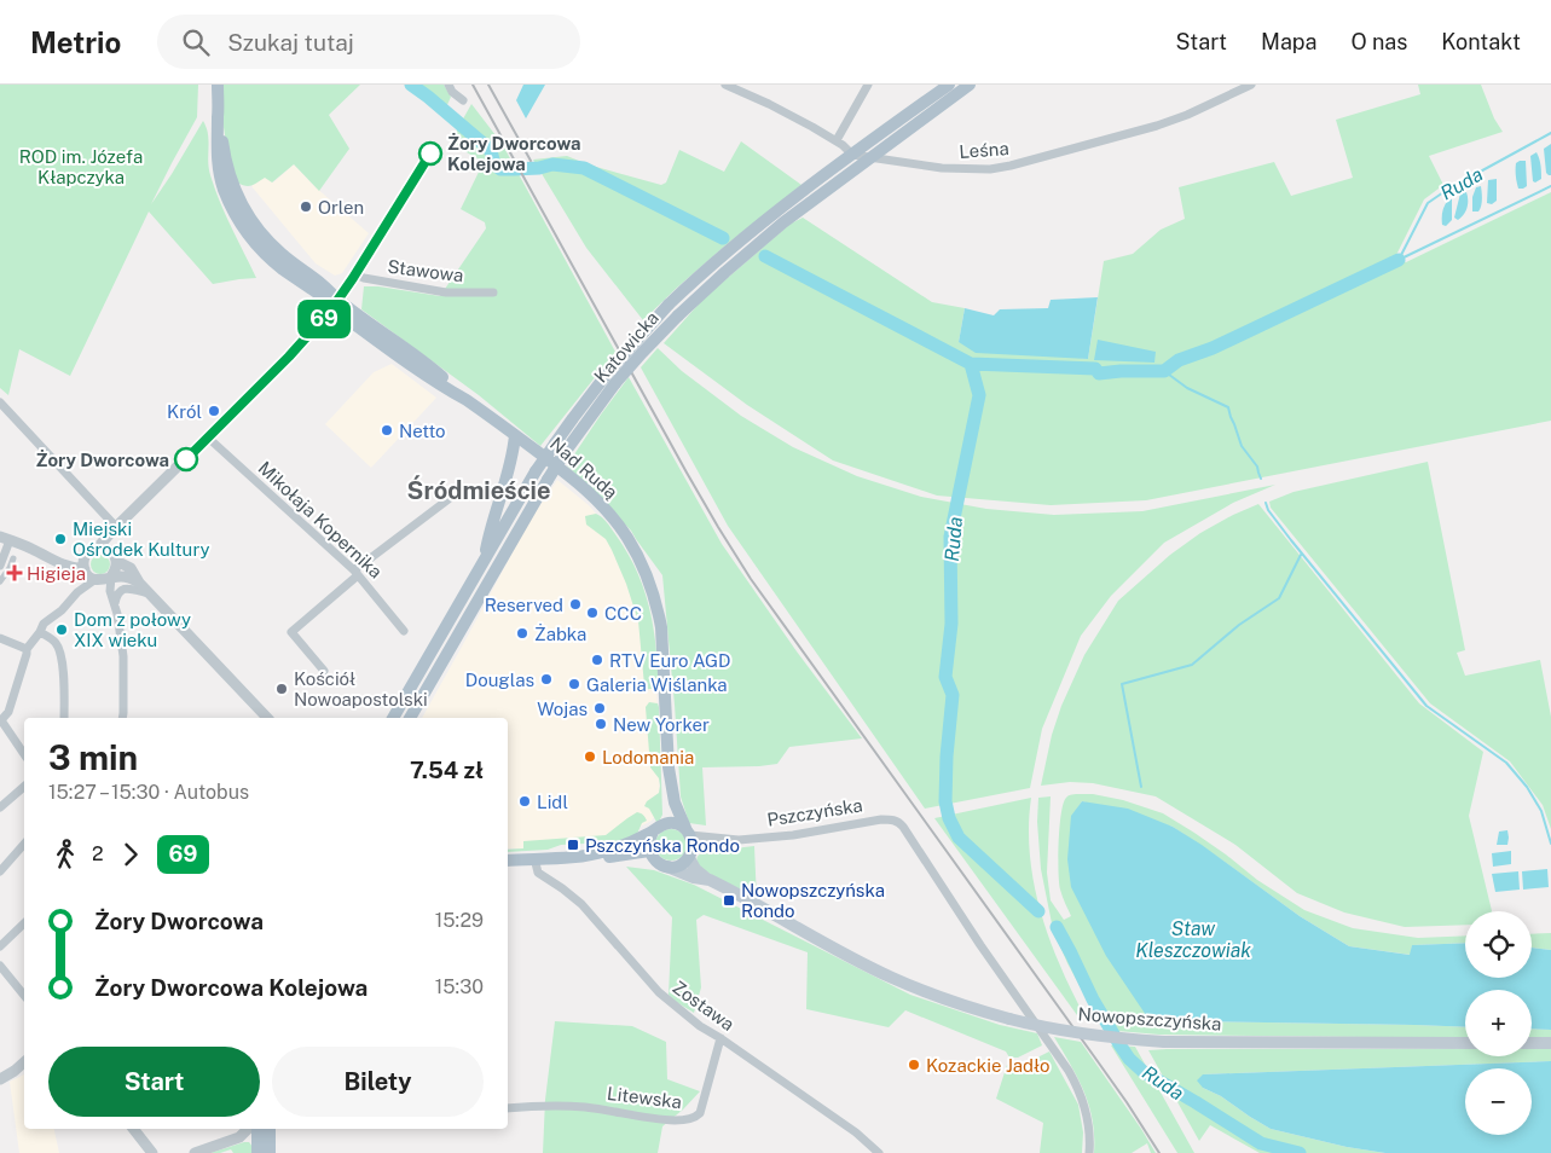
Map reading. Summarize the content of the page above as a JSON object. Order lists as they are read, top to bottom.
{
  "streets": {
    "main road": ["Katowicka", "Nad Rudą", "Nowopszczyńska"],
    "street": [
      "Leśna",
      "Stawowa",
      "Mikołaja Kopernika",
      "Pszczyńska",
      "Zostawa",
      "Litewska"
    ]
  },
  "crossings": [
    ["Leśna", "Katowicka"],
    ["Nad Rudą", "Pszczyńska"],
    ["Nad Rudą", "Nowopszczyńska"],
    ["Pszczyńska", "Nowopszczyńska"],
    ["Zostawa", "Litewska"]
  ],
  "districts": ["Śródmieście"],
  "water": ["Ruda", "Staw Kleszczowiak"],
  "parks": ["ROD im. Józefa Kłapczyka"],
  "places": {
    "other": [
      "Żory Dworcowa Kolejowa",
      "Orlen",
      "Król",
      "Netto",
      "Żory Dworcowa",
      "Miejski Ośrodek Kultury",
      "Reserved",
      "CCC",
      "Dom z połowy XIX wieku",
      "Żabka",
      "RTV Euro AGD",
      "Douglas",
      "Galeria Wiślanka",
      "Kościół Nowoapostolski",
      "Wojas",
      "New Yorker",
      "Lodomania",
      "Lidl",
      "Kozackie Jadło"
    ],
    "health": ["Higieja"],
    "transit": ["Pszczyńska Rondo", "Nowopszczyńska Rondo"]
  },
  "lines": ["bus line 69"],
  "page": {
    "header": "Metrio",
    "search": "Szukaj tutaj",
    "nav": [
      "Start",
      "Mapa",
      "O nas",
      "Kontakt"
    ],
    "on_map": "69",
    "heading": ["3 min", "15:27 – 15:30 · Autobus", "7.54 zł"],
    "legs": ["2", "69"],
    "list": [
      {
        "name": "Żory Dworcowa",
        "value": "15:29"
      },
      {
        "name": "Żory Dworcowa Kolejowa",
        "value": "15:30"
      }
    ],
    "map_buttons": ["+", "−"],
    "buttons": ["Start", "Bilety"]
  }
}
